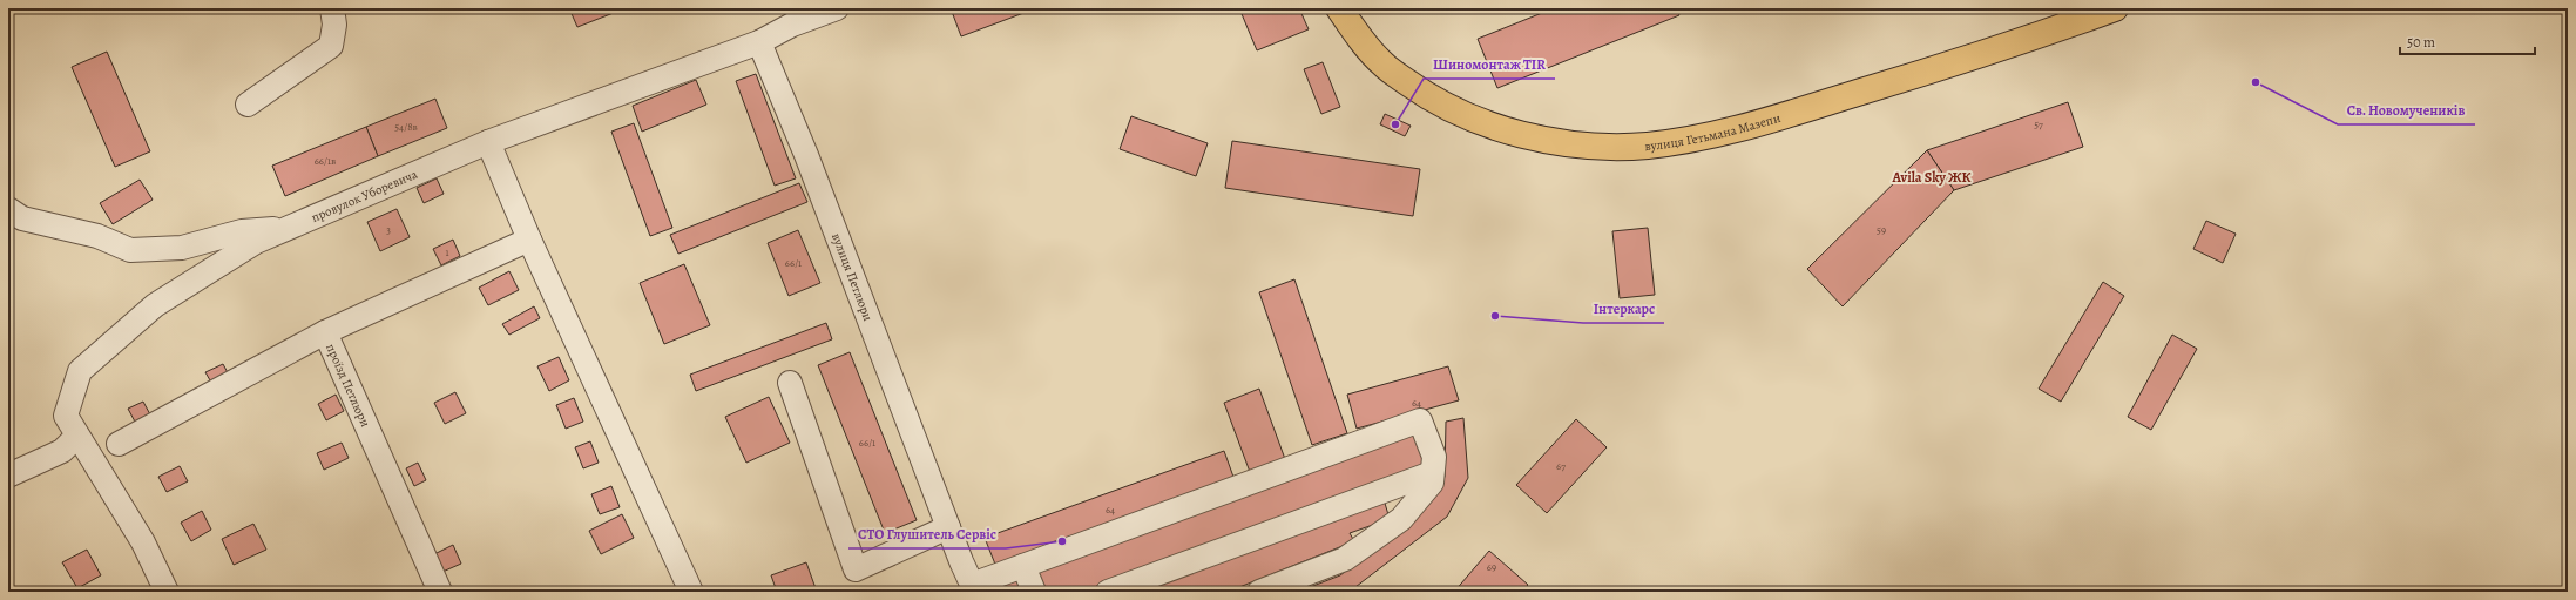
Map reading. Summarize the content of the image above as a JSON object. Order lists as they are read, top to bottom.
{
  "streets": {
    "main road": ["вулиця Гетьмана Мазепи"],
    "street": ["провулок Уборевича", "вулиця Петлюри", "проїзд Петлюри"]
  },
  "crossings": [
    ["провулок Уборевича", "вулиця Петлюри"]
  ],
  "districts": ["Avila Sky ЖК"],
  "places": [
    "Св. Новомучеників",
    "Шиномонтаж TIR",
    "Інтеркарс",
    "СТО Глушитель Сервіс"
  ],
  "house_numbers": [
    "57",
    "54/8в",
    "66/1в",
    "3",
    "59",
    "1",
    "66/1",
    "64",
    "66/1",
    "67",
    "64",
    "69"
  ],
  "scale_bar": "50 m"
}
